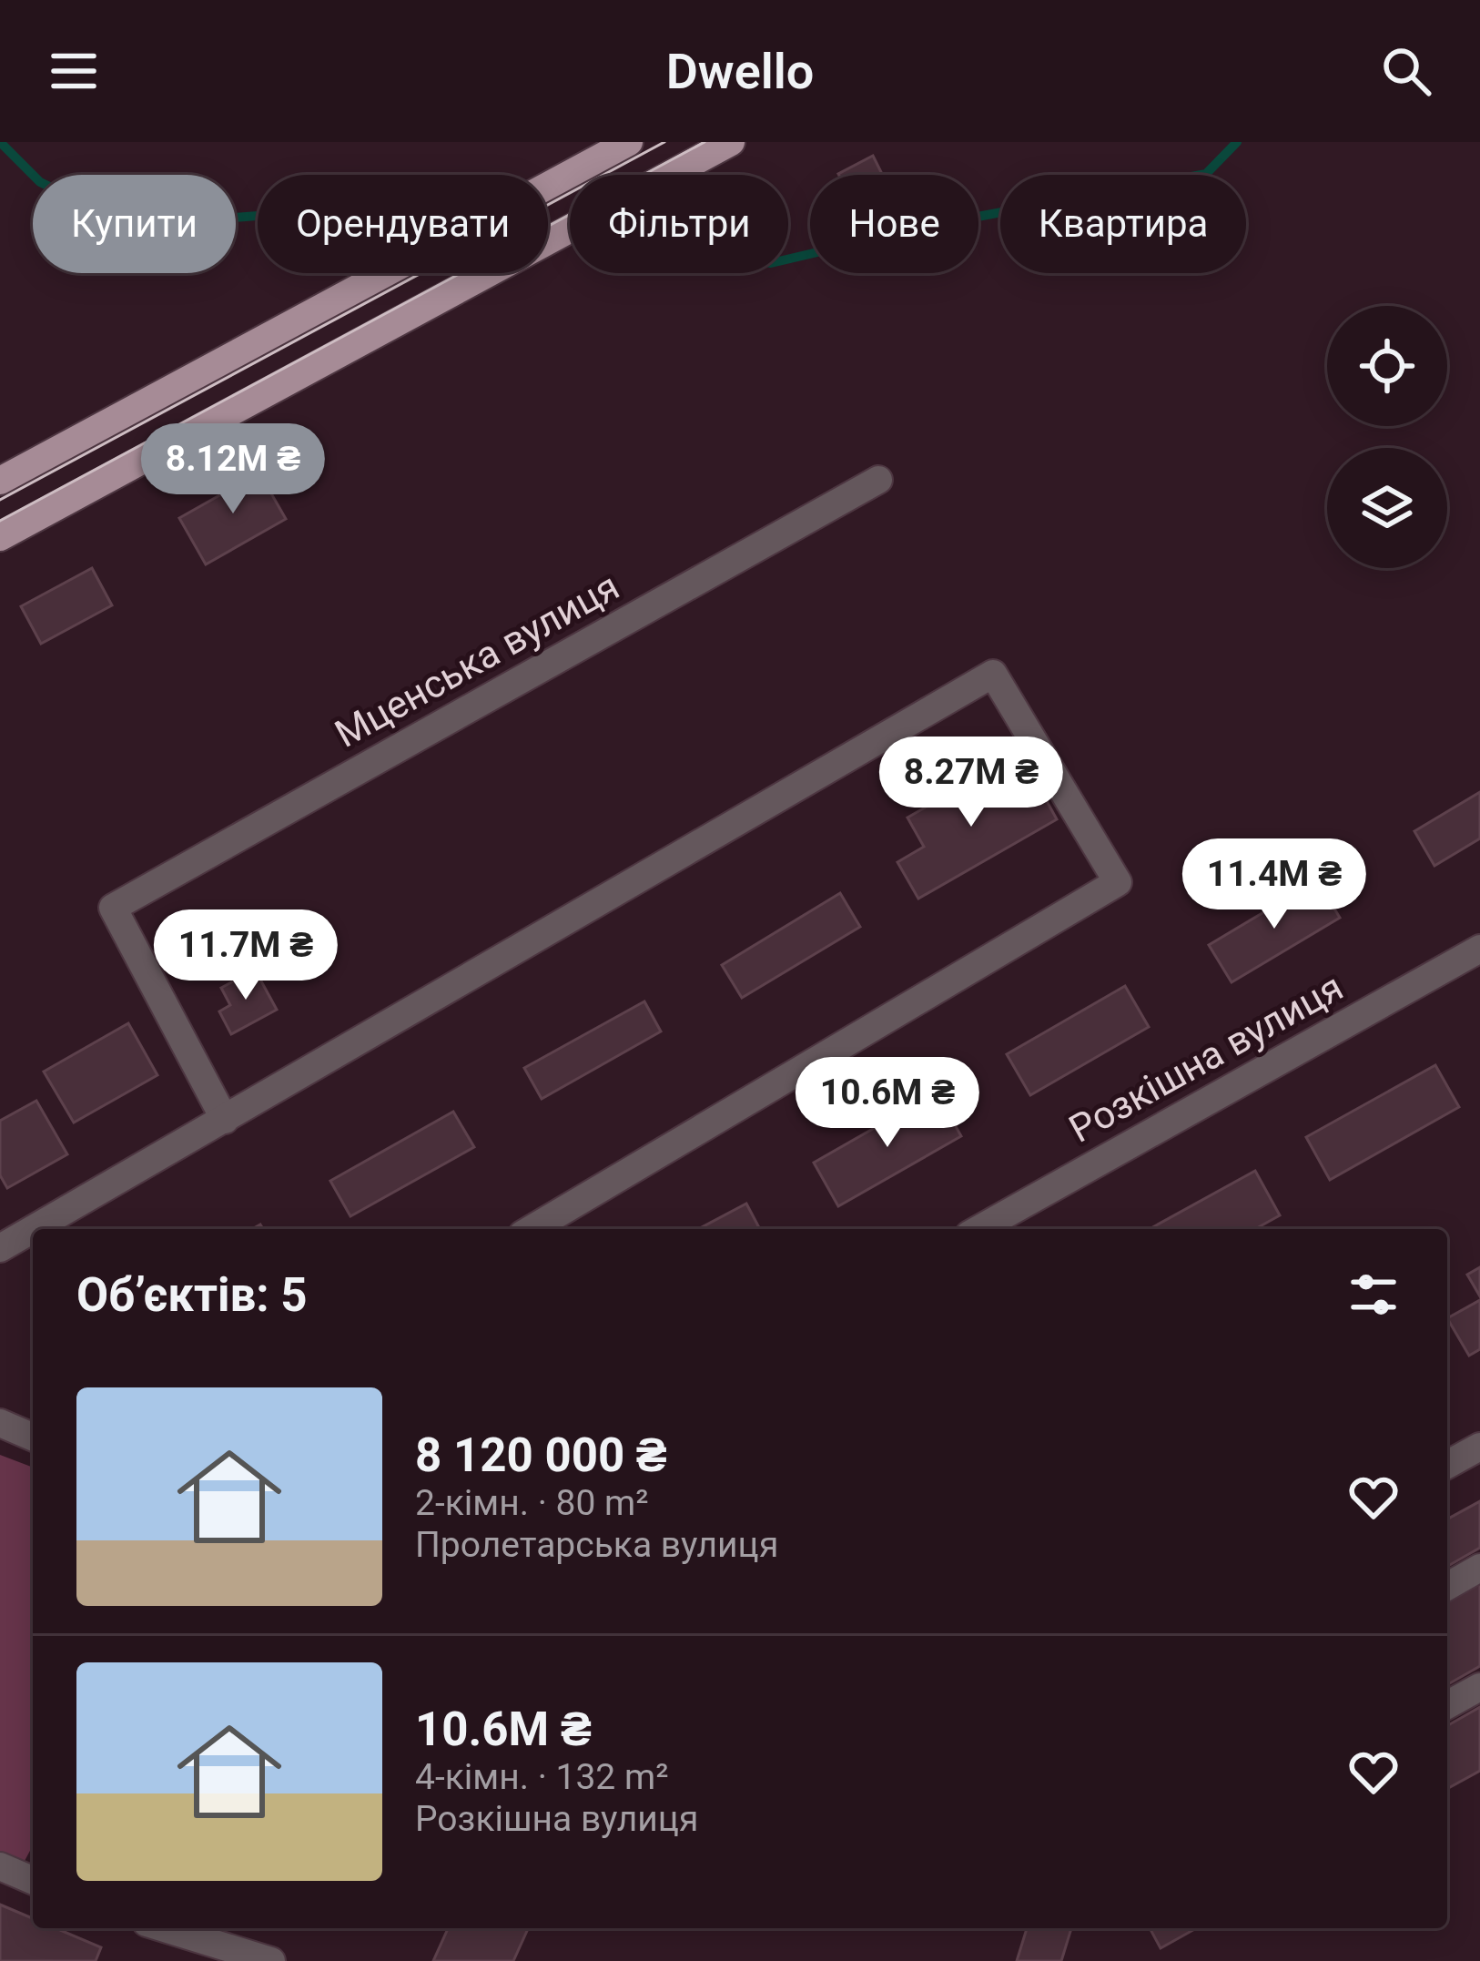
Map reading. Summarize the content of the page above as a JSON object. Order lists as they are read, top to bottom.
{
  "streets": {
    "street": ["Мценська вулиця", "Розкішна вулиця"]
  },
  "page": {
    "header": "Dwello",
    "chip": [
      "Купити",
      "Орендувати",
      "Фільтри",
      "Нове",
      "Квартира"
    ],
    "price": [
      "8.12M ₴",
      "8.27M ₴",
      "11.4M ₴",
      "11.7M ₴",
      "10.6M ₴"
    ],
    "heading": "Об’єктів: 5",
    "list": [
      {
        "name": "8 120 000 ₴",
        "note": "2-кімн. · 80 m² · Пролетарська вулиця"
      },
      {
        "name": "10.6M ₴",
        "note": "4-кімн. · 132 m² · Розкішна вулиця"
      }
    ]
  }
}
